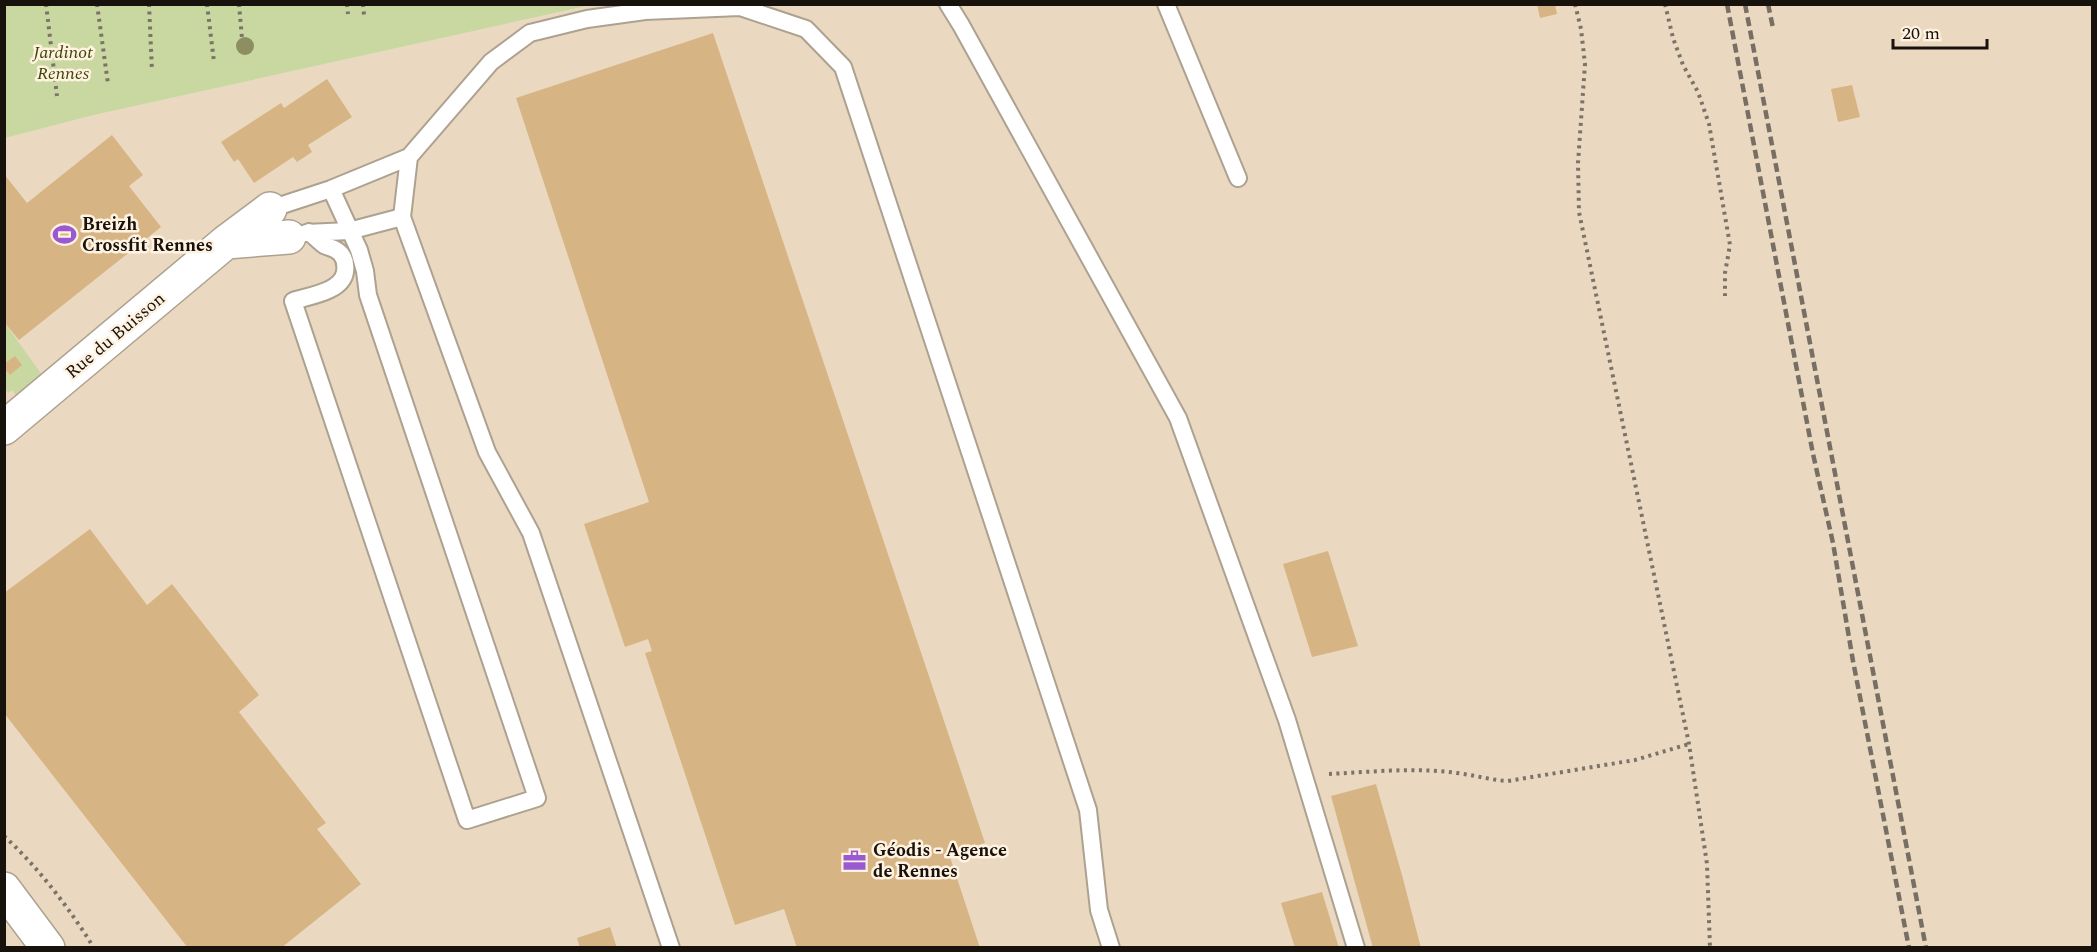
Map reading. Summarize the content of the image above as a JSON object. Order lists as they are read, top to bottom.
{
  "streets": {
    "street": ["Rue du Buisson"]
  },
  "parks": ["Jardinot Rennes"],
  "places": {
    "sports": ["Breizh Crossfit Rennes"],
    "office": ["Géodis - Agence de Rennes"]
  },
  "scale_bar": "20 m"
}
